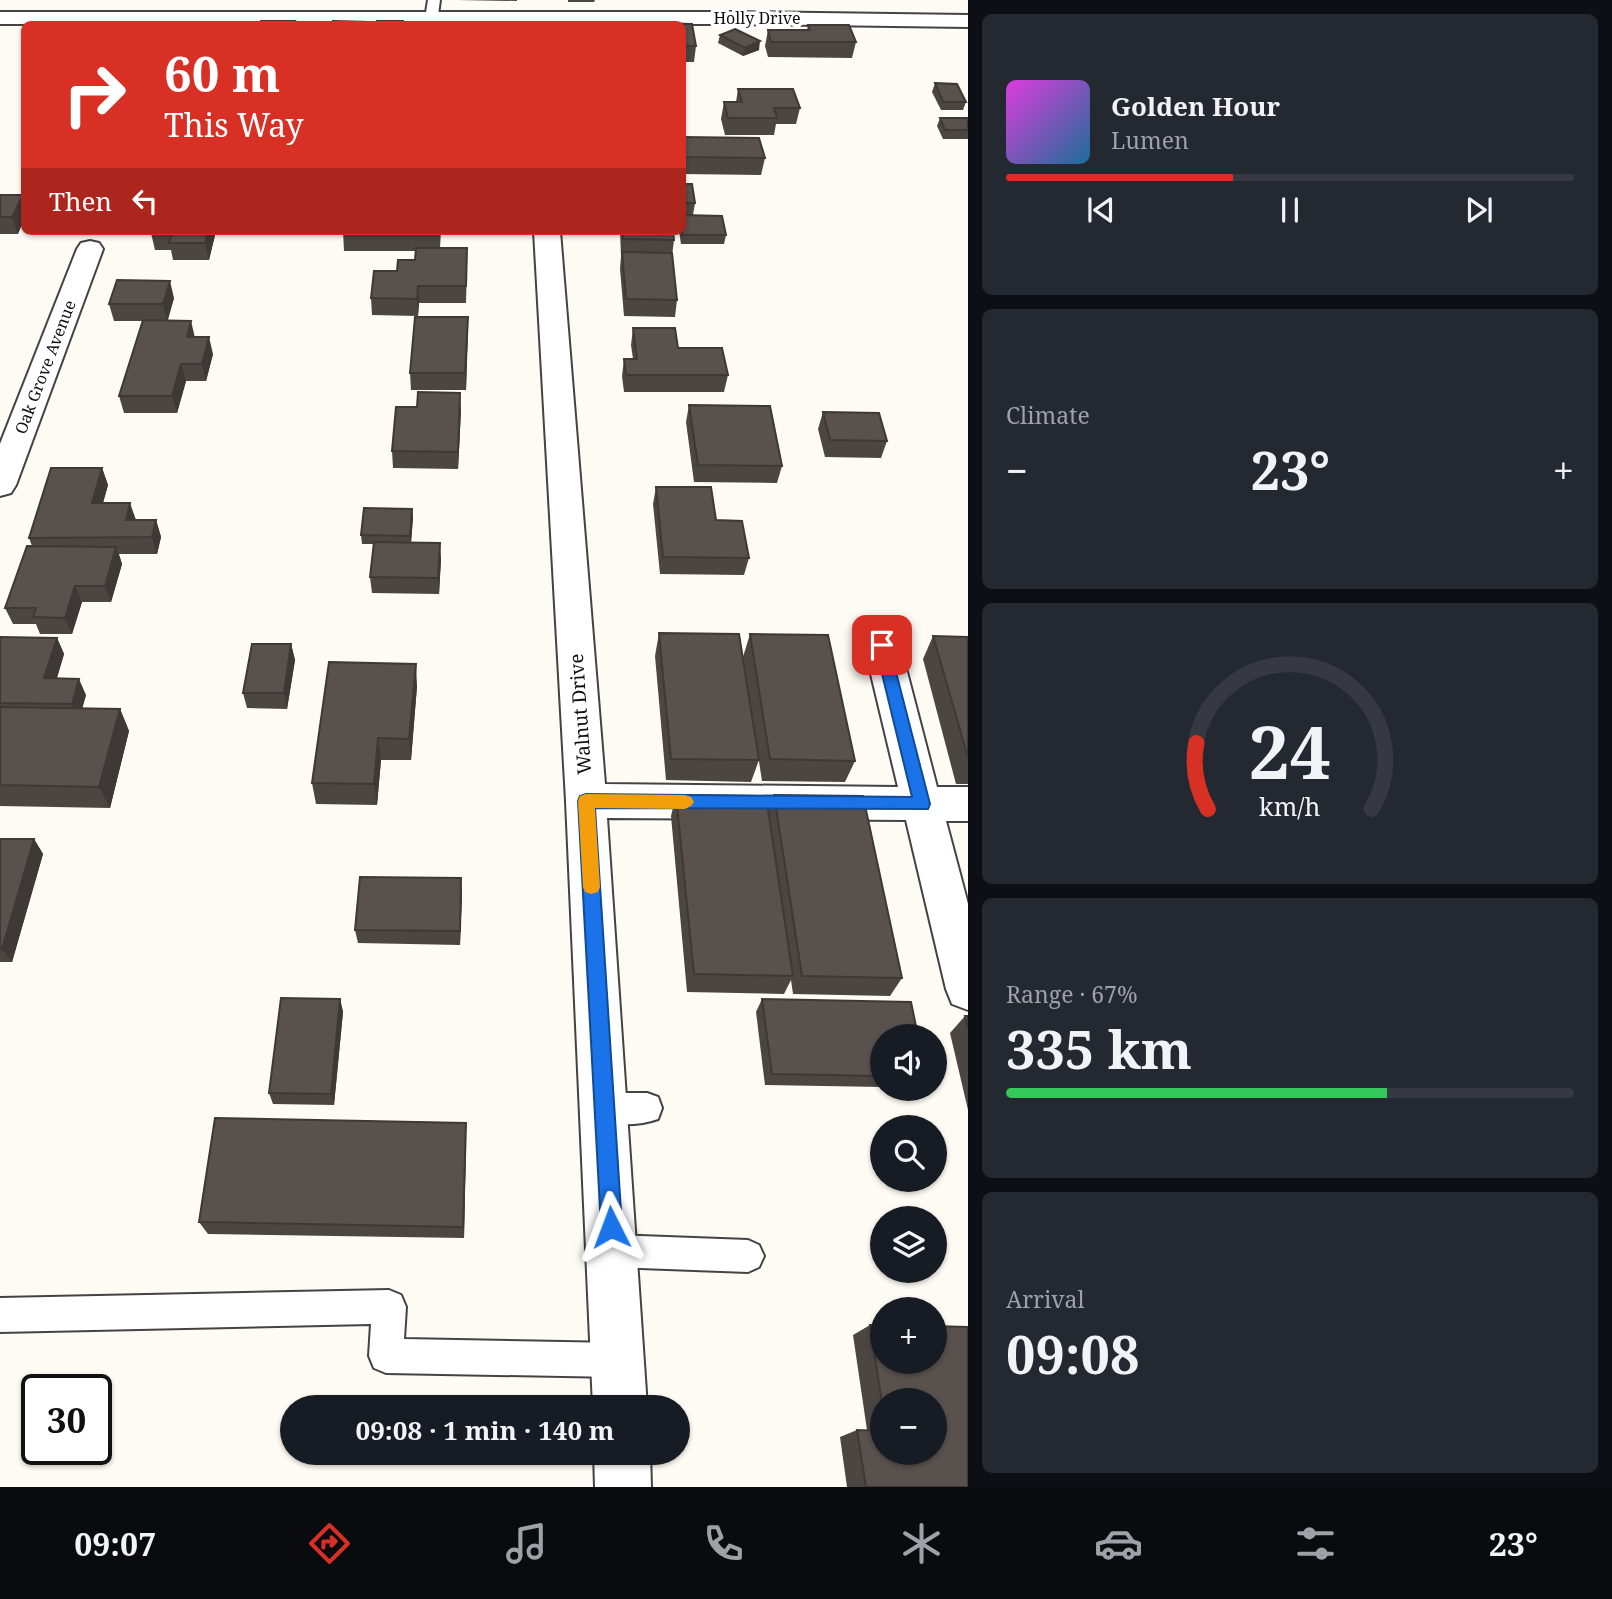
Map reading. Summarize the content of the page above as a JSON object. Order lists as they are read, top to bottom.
{
  "streets": {
    "street": ["Holly Drive", "Oak Grove Avenue", "Walnut Drive"]
  },
  "page": {
    "turn": ["60 m", "This Way"],
    "song": ["Golden Hour", "Lumen"],
    "then": "Then",
    "tile": [
      "Climate",
      ["Range · 67%", "335 km"],
      ["Arrival", "09:08"]
    ],
    "heat": ["−", "23°", "+"],
    "map_buttons": ["+", "−"],
    "limit": "30",
    "trip": "09:08 · 1 min · 140 m",
    "tabs": ["09:07", "23°"],
    "gauge": ["24", "km/h"]
  }
}
